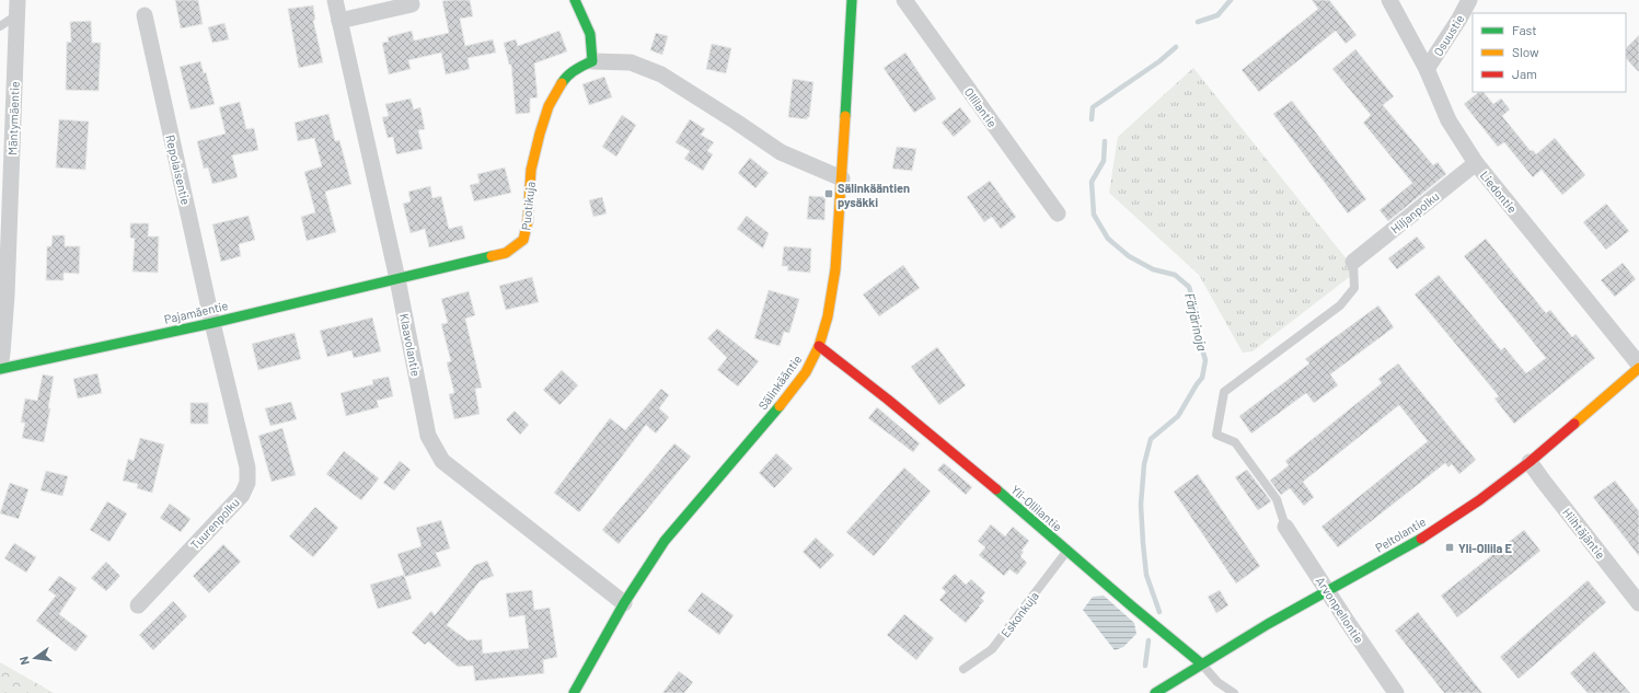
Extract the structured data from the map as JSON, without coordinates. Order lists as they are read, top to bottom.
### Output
{
  "streets": {
    "street": [
      "Osuustie",
      "Ollilantie",
      "Mäntymäentie",
      "Repolaisentie",
      "Liedontie",
      "Puotikuja",
      "Hiljanpolku",
      "Pajamäentie",
      "Klaavolantie",
      "Sälinkääntie",
      "Yli-Ollilantie",
      "Tuurenpolku",
      "Hiihtäjäntie",
      "Peltolantie",
      "Arvonpellontie"
    ],
    "lane": ["Eskonkuja"]
  },
  "crossings": [
    ["Osuustie", "Liedontie"],
    ["Mäntymäentie", "Pajamäentie"],
    ["Repolaisentie", "Pajamäentie"],
    ["Repolaisentie", "Tuurenpolku"],
    ["Liedontie", "Hiljanpolku"],
    ["Liedontie", "Peltolantie"],
    ["Puotikuja", "Pajamäentie"],
    ["Puotikuja", "Klaavolantie"],
    ["Puotikuja", "Sälinkääntie"],
    ["Pajamäentie", "Klaavolantie"],
    ["Pajamäentie", "Tuurenpolku"],
    ["Klaavolantie", "Sälinkääntie"],
    ["Sälinkääntie", "Yli-Ollilantie"],
    ["Yli-Ollilantie", "Peltolantie"],
    ["Yli-Ollilantie", "Eskonkuja"],
    ["Hiihtäjäntie", "Peltolantie"],
    ["Peltolantie", "Arvonpellontie"]
  ],
  "water": ["Färjärinoja"],
  "places": {
    "transit": ["Sälinkääntien pysäkki", "Yli-Ollila E"]
  },
  "legend": ["Fast", "Slow", "Jam"],
  "north": "left"
}
